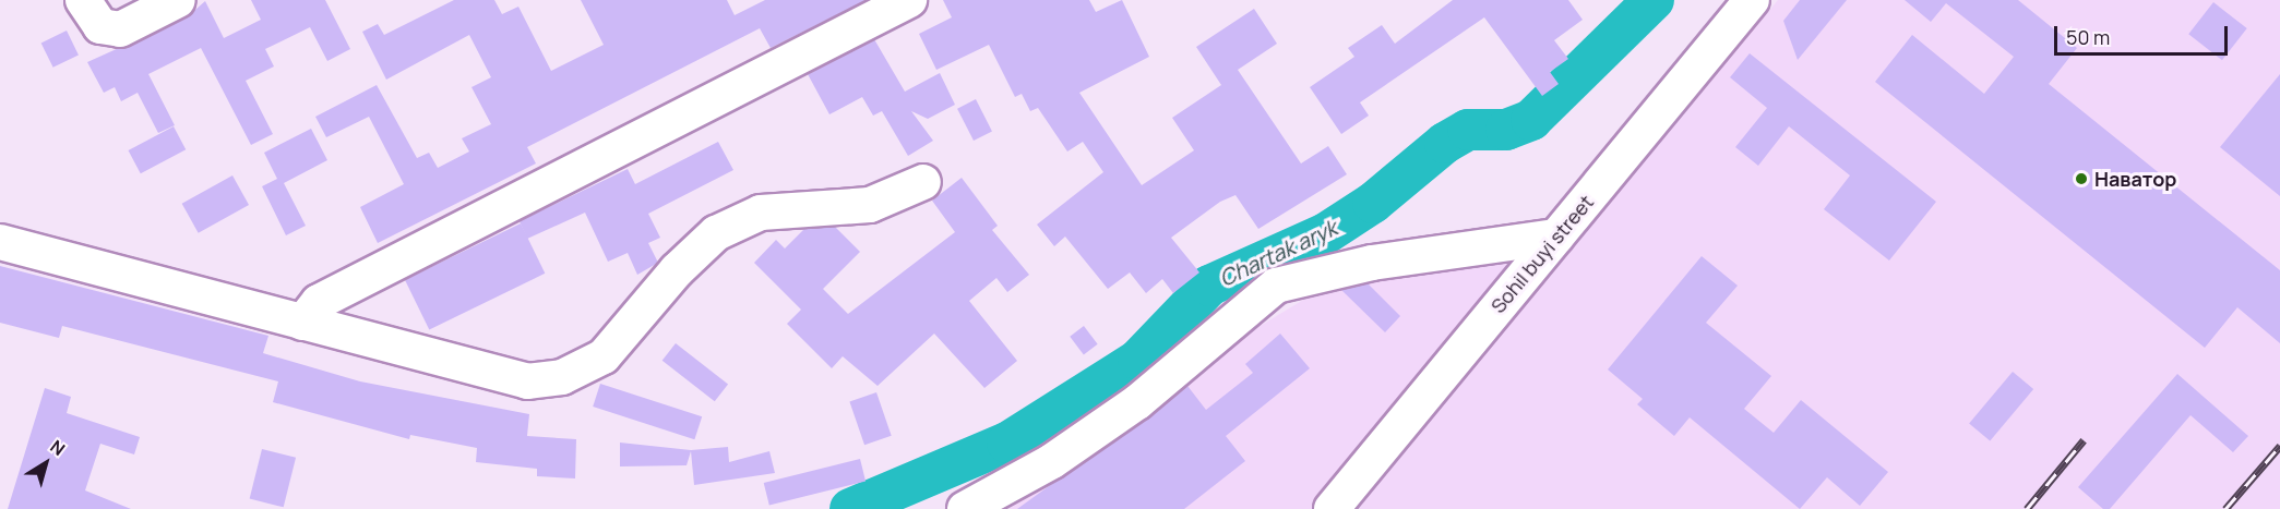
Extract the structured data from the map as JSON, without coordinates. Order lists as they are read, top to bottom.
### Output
{
  "streets": {
    "street": ["Sohil buyi street"]
  },
  "water": ["Chartak aryk"],
  "places": ["Наватор"],
  "scale_bar": "50 m",
  "north": "top right"
}
